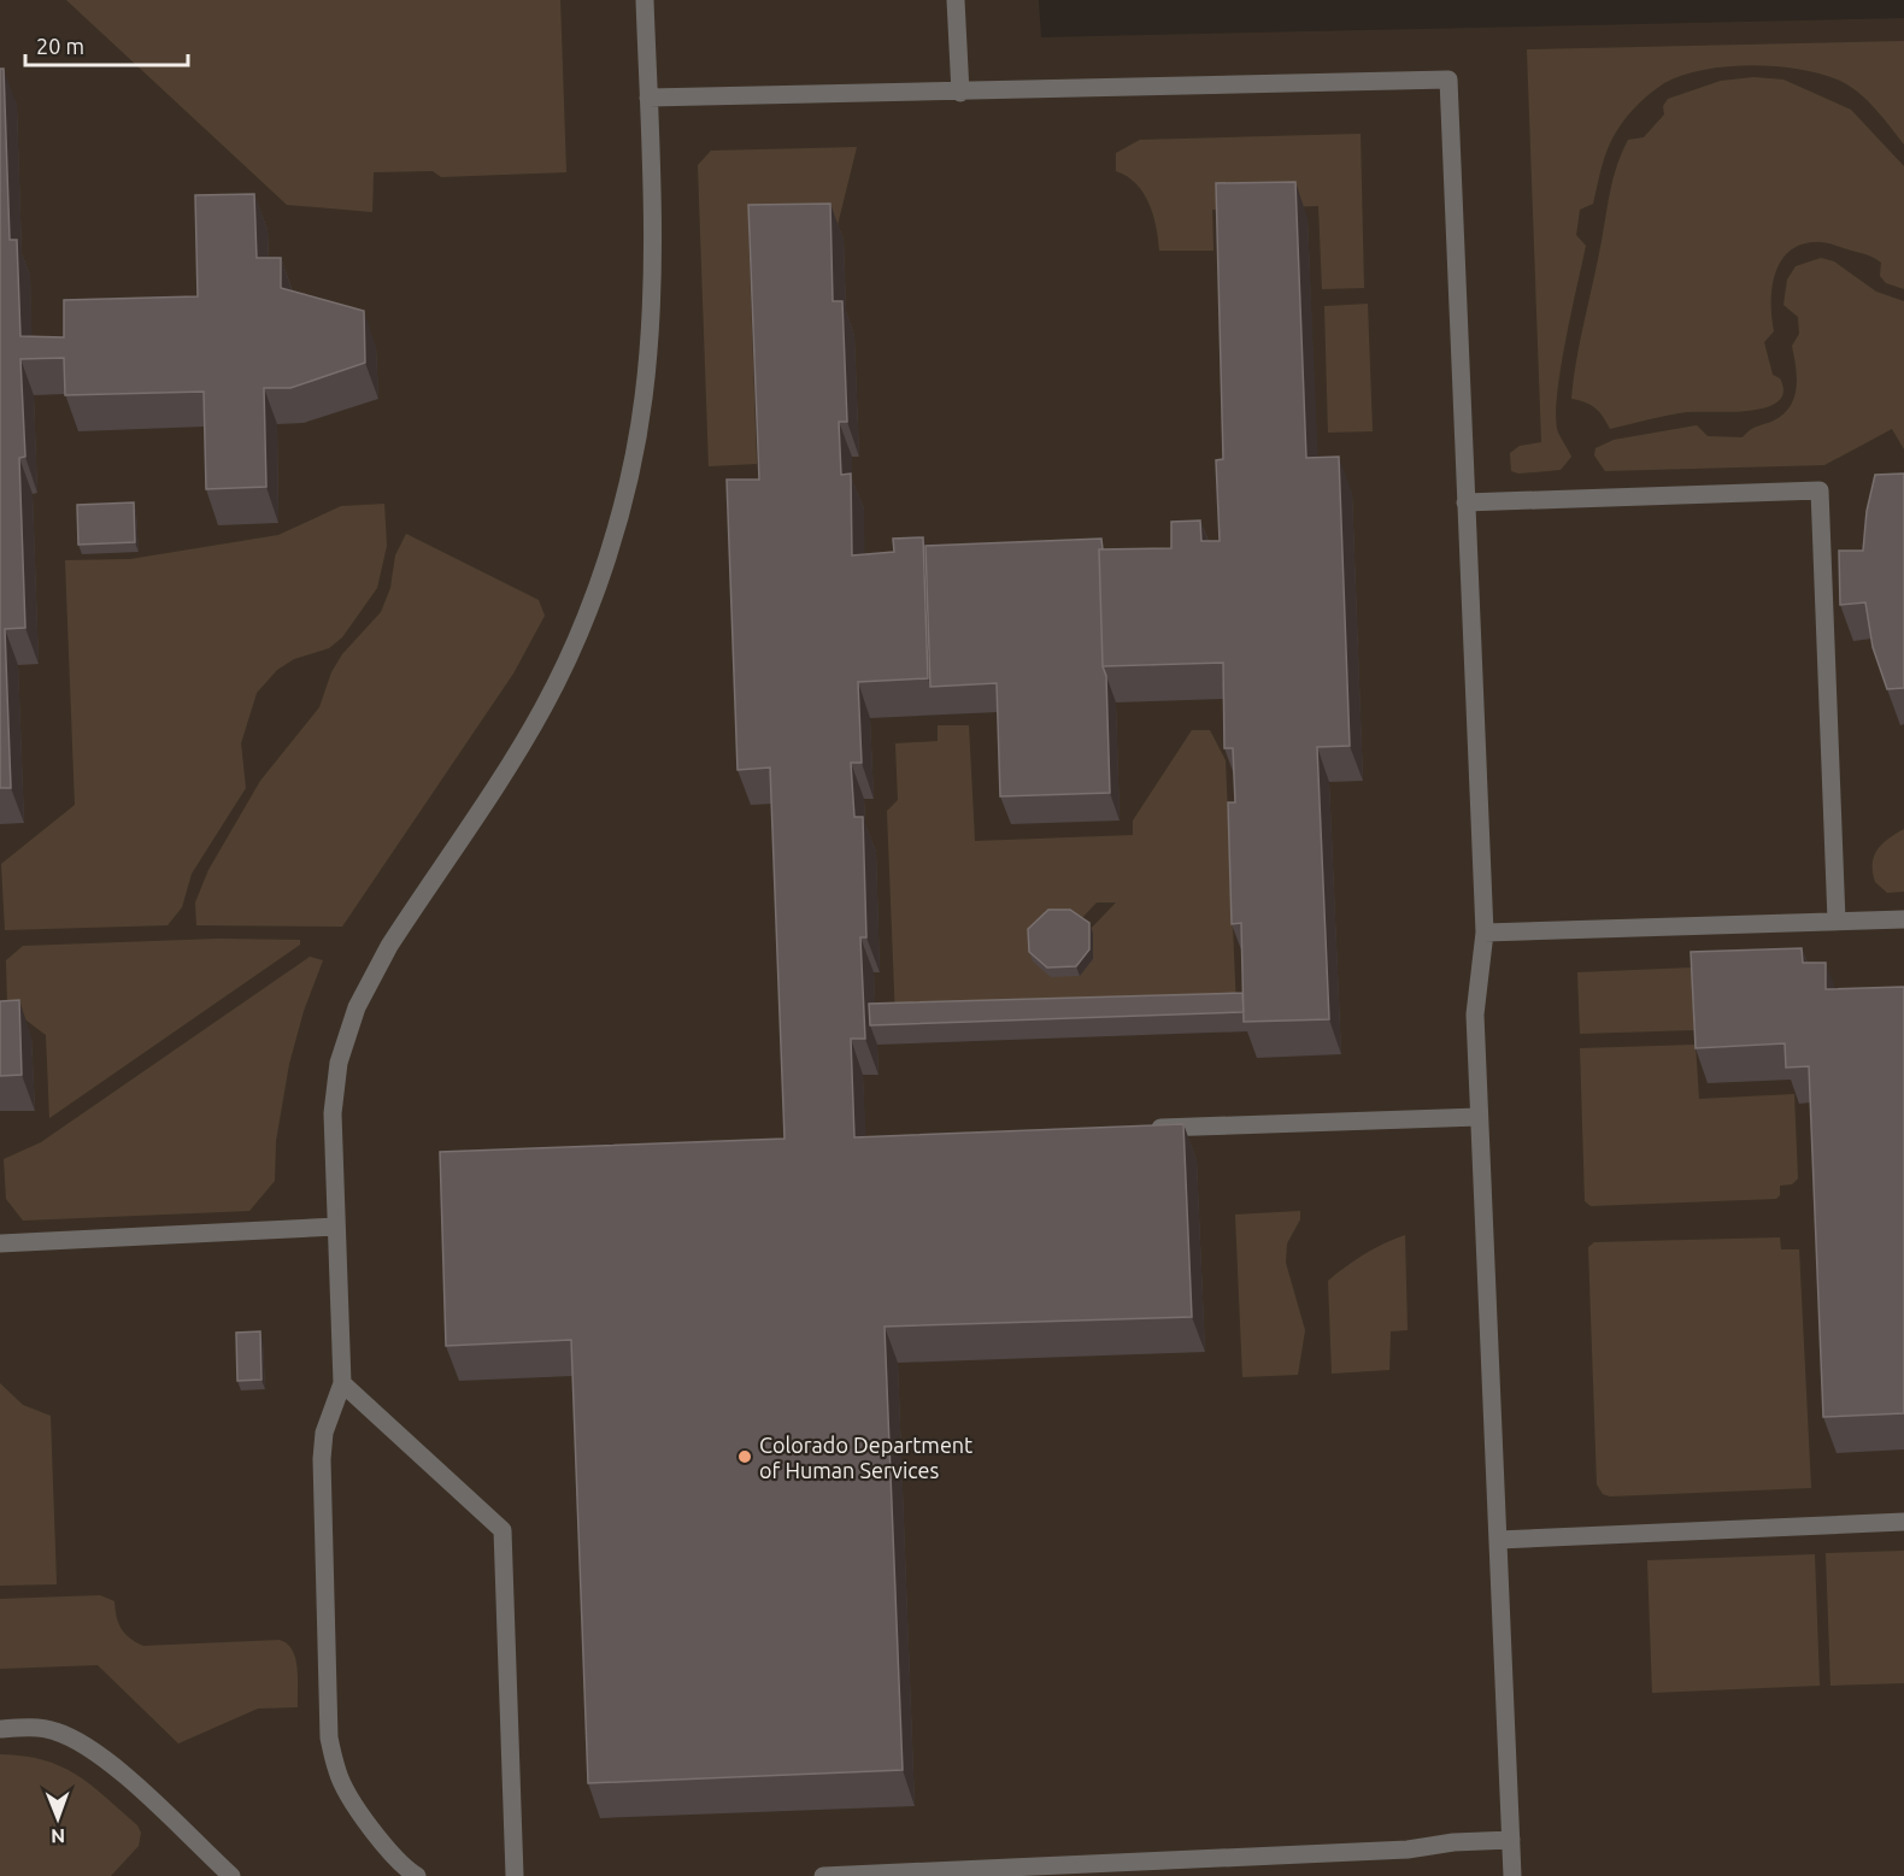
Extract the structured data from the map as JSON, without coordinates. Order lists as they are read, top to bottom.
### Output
{
  "places": ["Colorado Department of Human Services"],
  "scale_bar": "20 m",
  "north": "bottom"
}
